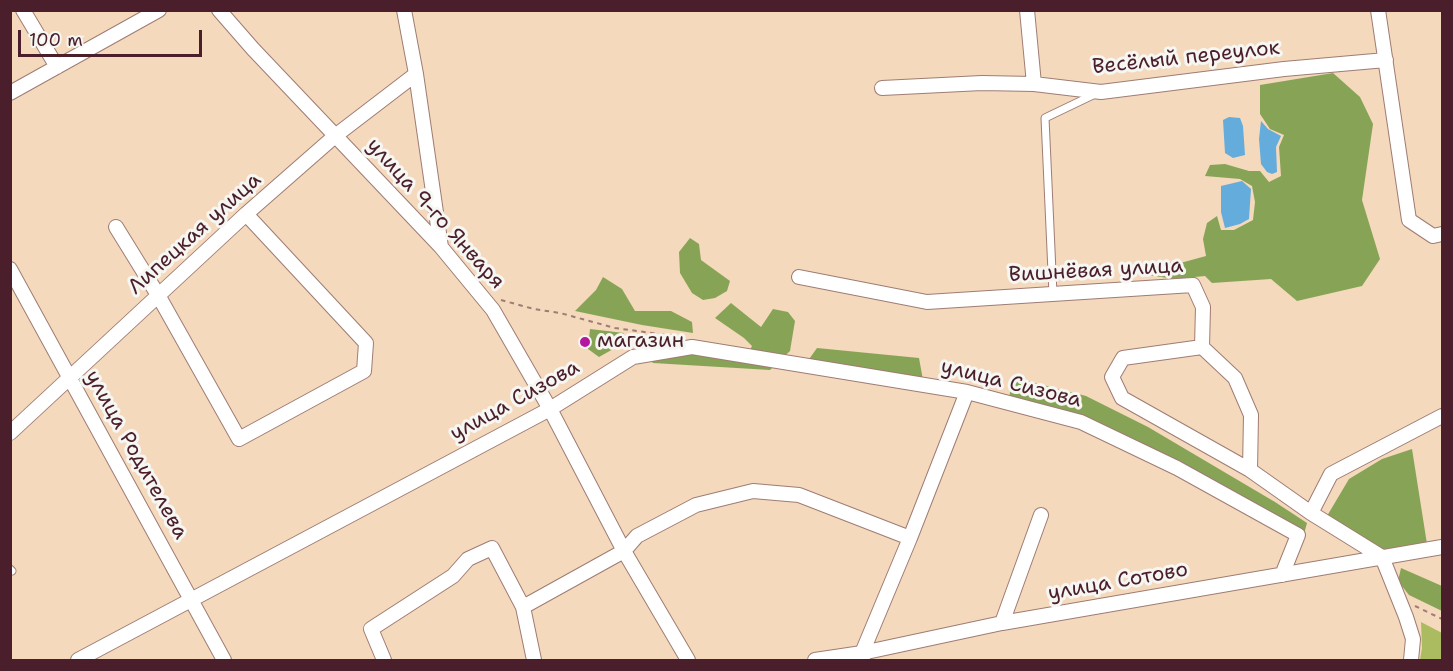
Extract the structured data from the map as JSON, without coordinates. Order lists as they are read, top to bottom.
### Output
{
  "streets": {
    "street": [
      "Весёлый переулок",
      "улица 9-го Января",
      "Липецкая улица",
      "Вишнёвая улица",
      "улица Сизова",
      "улица Родителева",
      "улица Сотово"
    ]
  },
  "crossings": [
    ["улица 9-го Января", "Липецкая улица"],
    ["улица 9-го Января", "улица Сизова"],
    ["Липецкая улица", "улица Родителева"],
    ["улица Сизова", "улица Родителева"],
    ["улица Сизова", "улица Сотово"]
  ],
  "places": ["магазин"],
  "scale_bar": "100 m"
}
